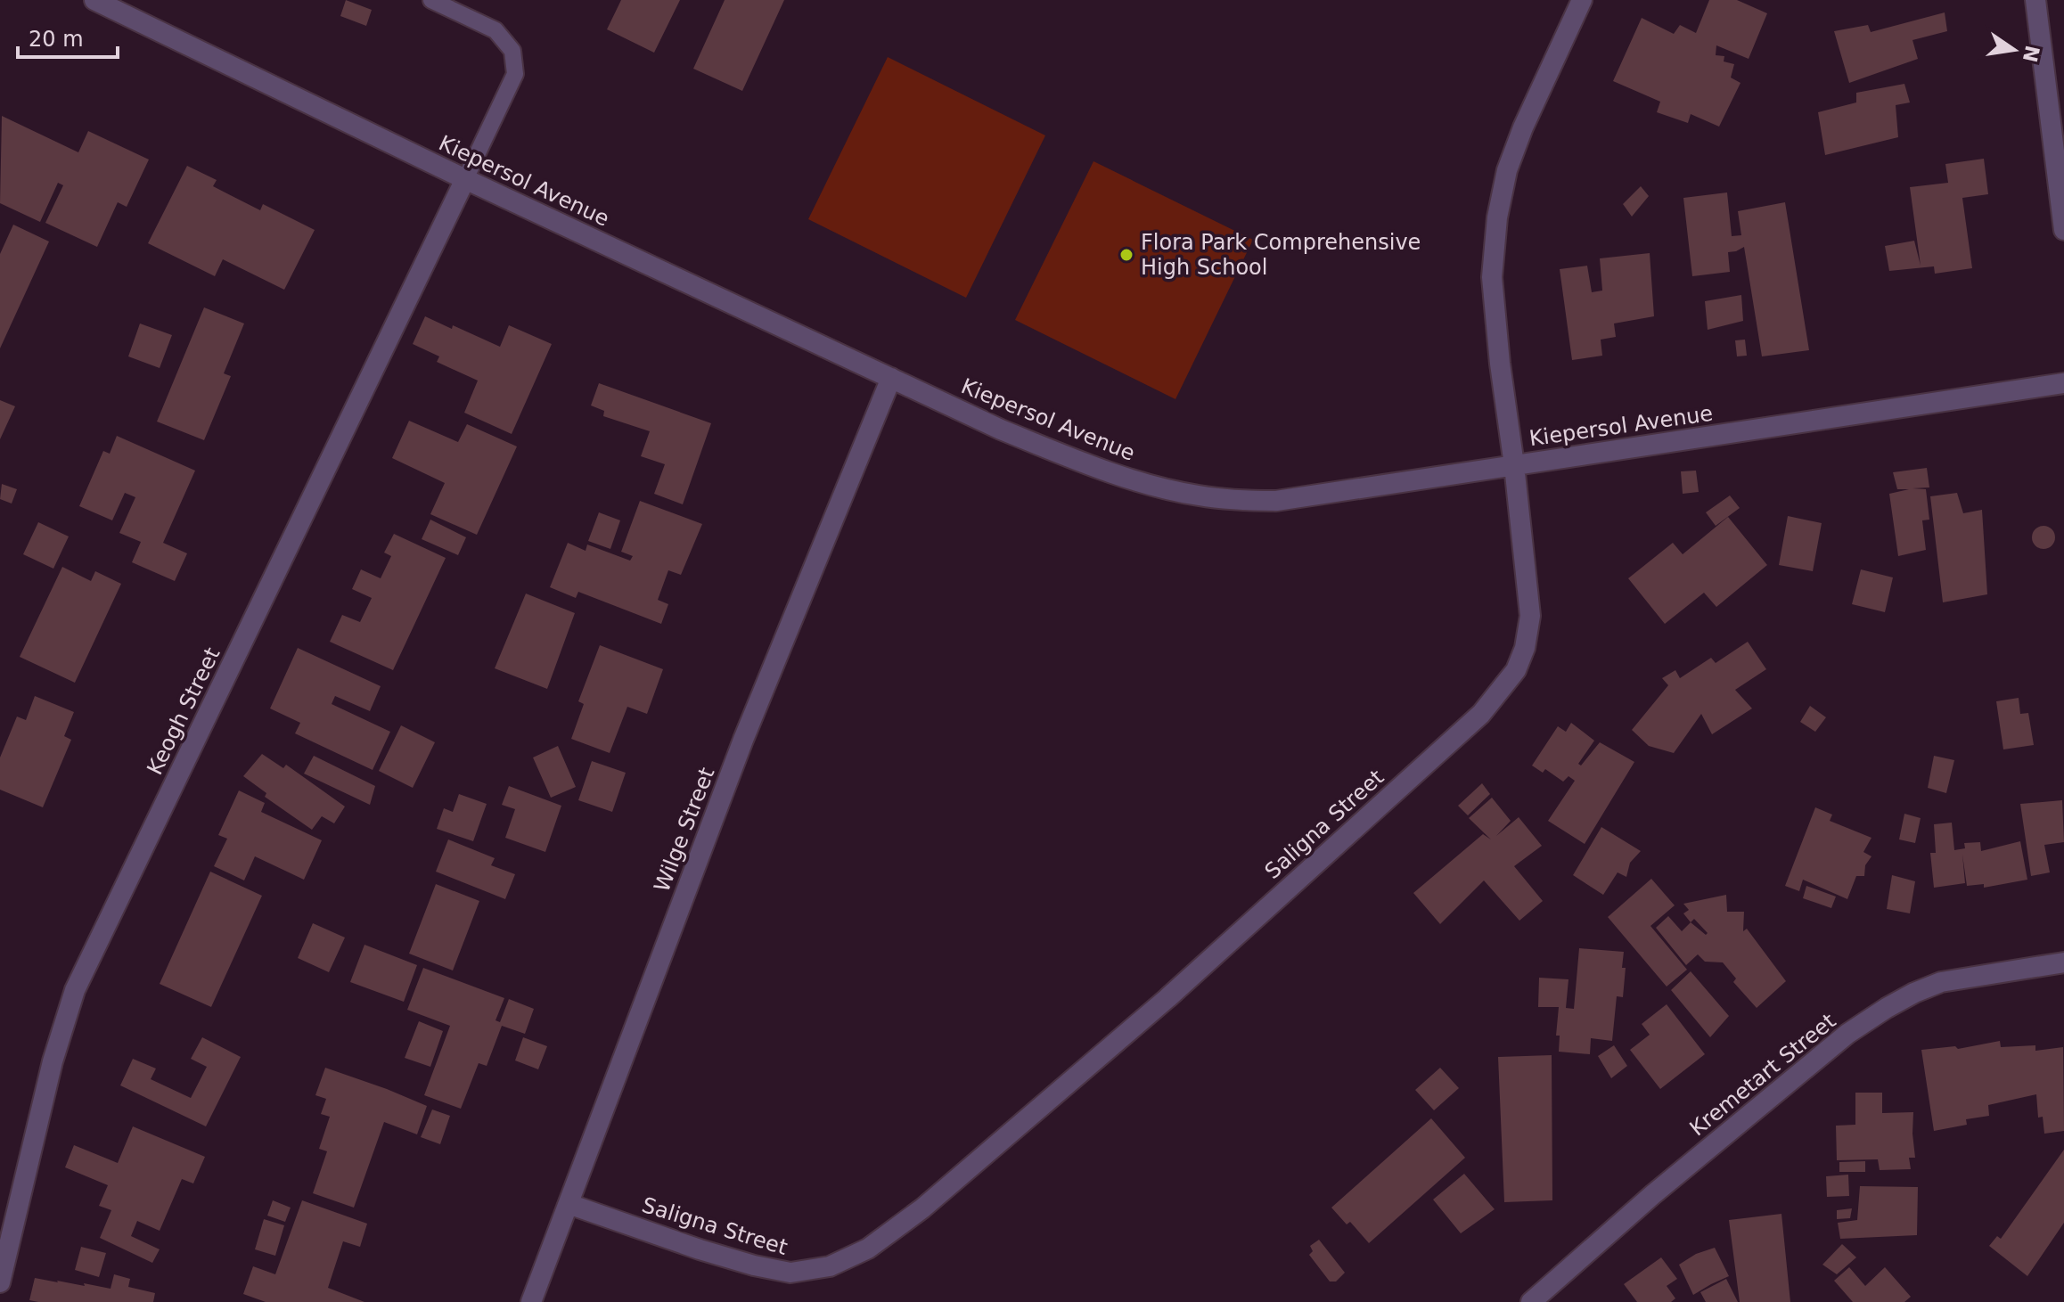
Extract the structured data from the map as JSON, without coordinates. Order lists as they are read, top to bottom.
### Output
{
  "streets": {
    "street": [
      "Kiepersol Avenue",
      "Keogh Street",
      "Saligna Street",
      "Wilge Street",
      "Kremetart Street"
    ]
  },
  "crossings": [
    ["Kiepersol Avenue", "Keogh Street"],
    ["Kiepersol Avenue", "Saligna Street"],
    ["Kiepersol Avenue", "Wilge Street"],
    ["Saligna Street", "Wilge Street"]
  ],
  "places": ["Flora Park Comprehensive High School"],
  "scale_bar": "20 m",
  "north": "right"
}
